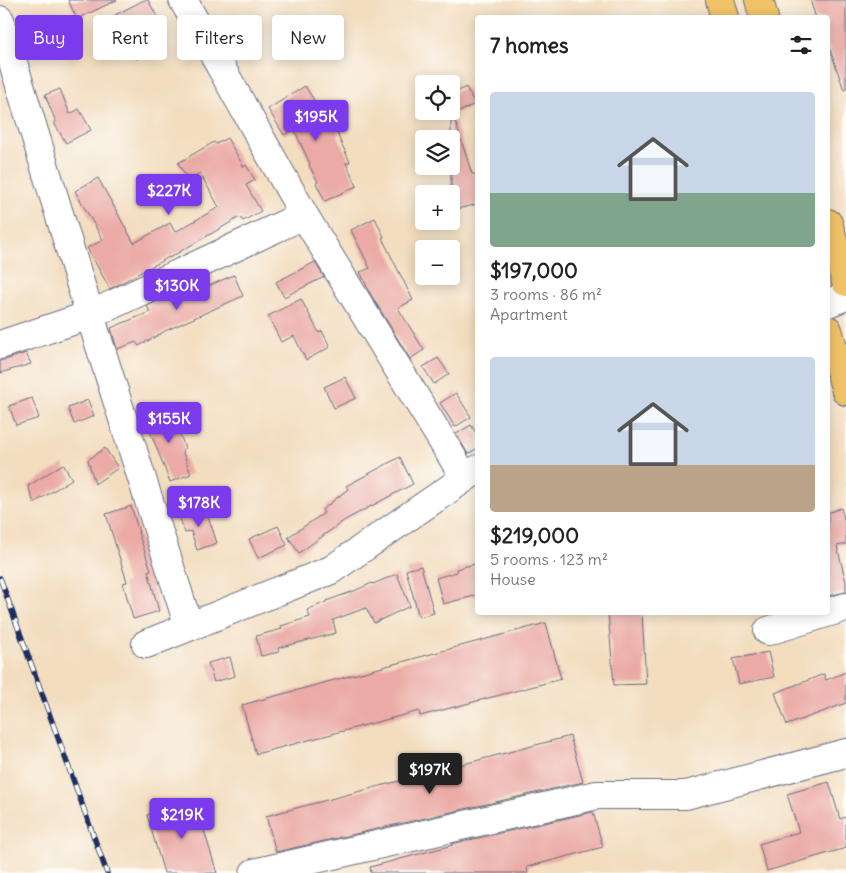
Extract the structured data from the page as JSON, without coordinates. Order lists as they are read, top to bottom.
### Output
{
  "page": {
    "chip": [
      "Buy",
      "Rent",
      "Filters",
      "New"
    ],
    "heading": "7 homes",
    "map_buttons": ["+", "−"],
    "list": [
      {
        "name": "$197,000",
        "note": "3 rooms · 86 m² · Apartment"
      },
      {
        "name": "$219,000",
        "note": "5 rooms · 123 m² · House"
      }
    ],
    "price": [
      "$195K",
      "$227K",
      "$130K",
      "$155K",
      "$178K",
      "$197K",
      "$219K"
    ]
  }
}
